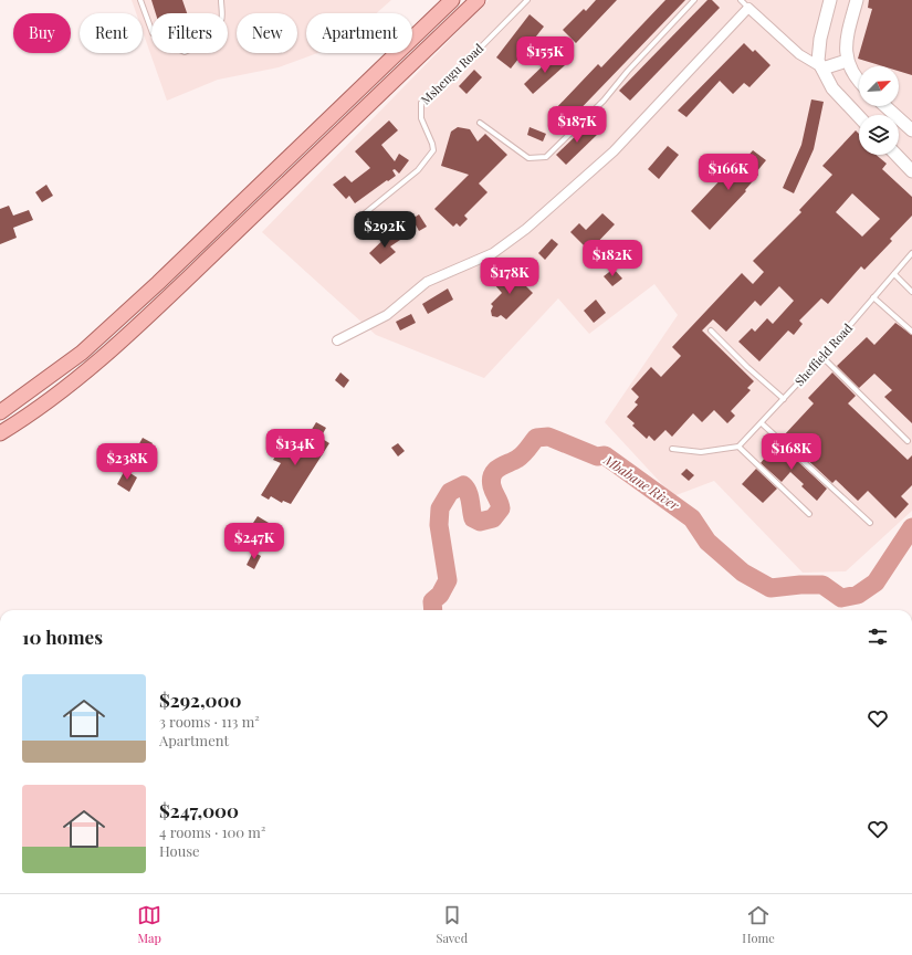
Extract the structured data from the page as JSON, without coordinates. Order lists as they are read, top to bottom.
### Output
{
  "streets": {
    "lane": ["Mshengu Road", "Sheffield Road"]
  },
  "water": ["Mbabane River"],
  "north": "top right",
  "page": {
    "chip": [
      "Buy",
      "Rent",
      "Filters",
      "New",
      "Apartment"
    ],
    "price": [
      "$155K",
      "$187K",
      "$166K",
      "$292K",
      "$182K",
      "$178K",
      "$134K",
      "$168K",
      "$238K",
      "$247K"
    ],
    "heading": "10 homes",
    "list": [
      {
        "name": "$292,000",
        "note": "3 rooms · 113 m² · Apartment"
      },
      {
        "name": "$247,000",
        "note": "4 rooms · 100 m² · House"
      }
    ],
    "tabs": ["Map", "Saved", "Home"]
  }
}
